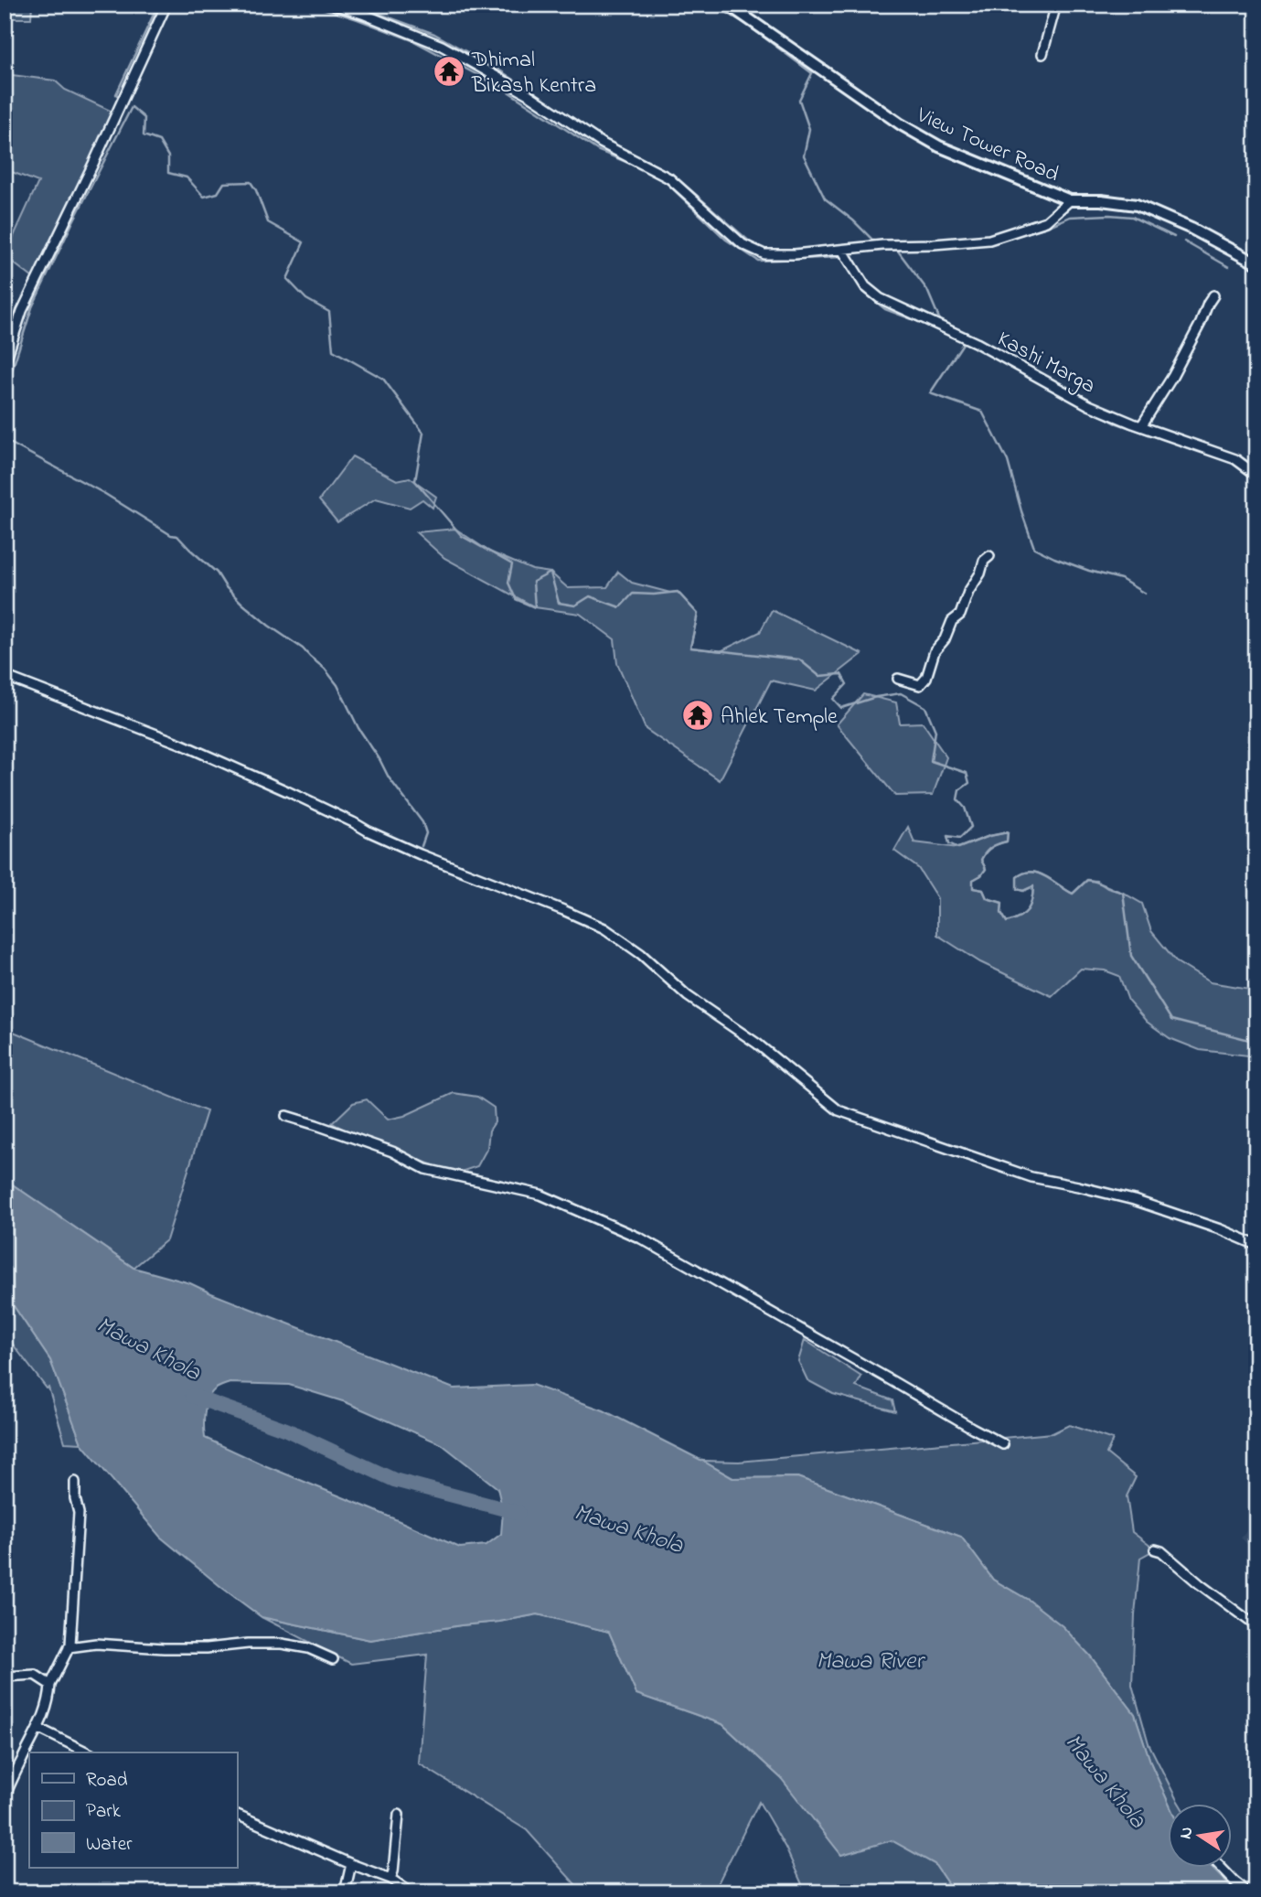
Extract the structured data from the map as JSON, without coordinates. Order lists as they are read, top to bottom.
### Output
{
  "streets": {
    "street": ["View Tower Road", "Kashi Marga"]
  },
  "water": ["Mawa Khola", "Mawa River"],
  "places": {
    "temple": ["Dhimal Bikash Kentra", "Ahlek Temple"]
  },
  "legend": ["Road", "Park", "Water"],
  "north": "left"
}
